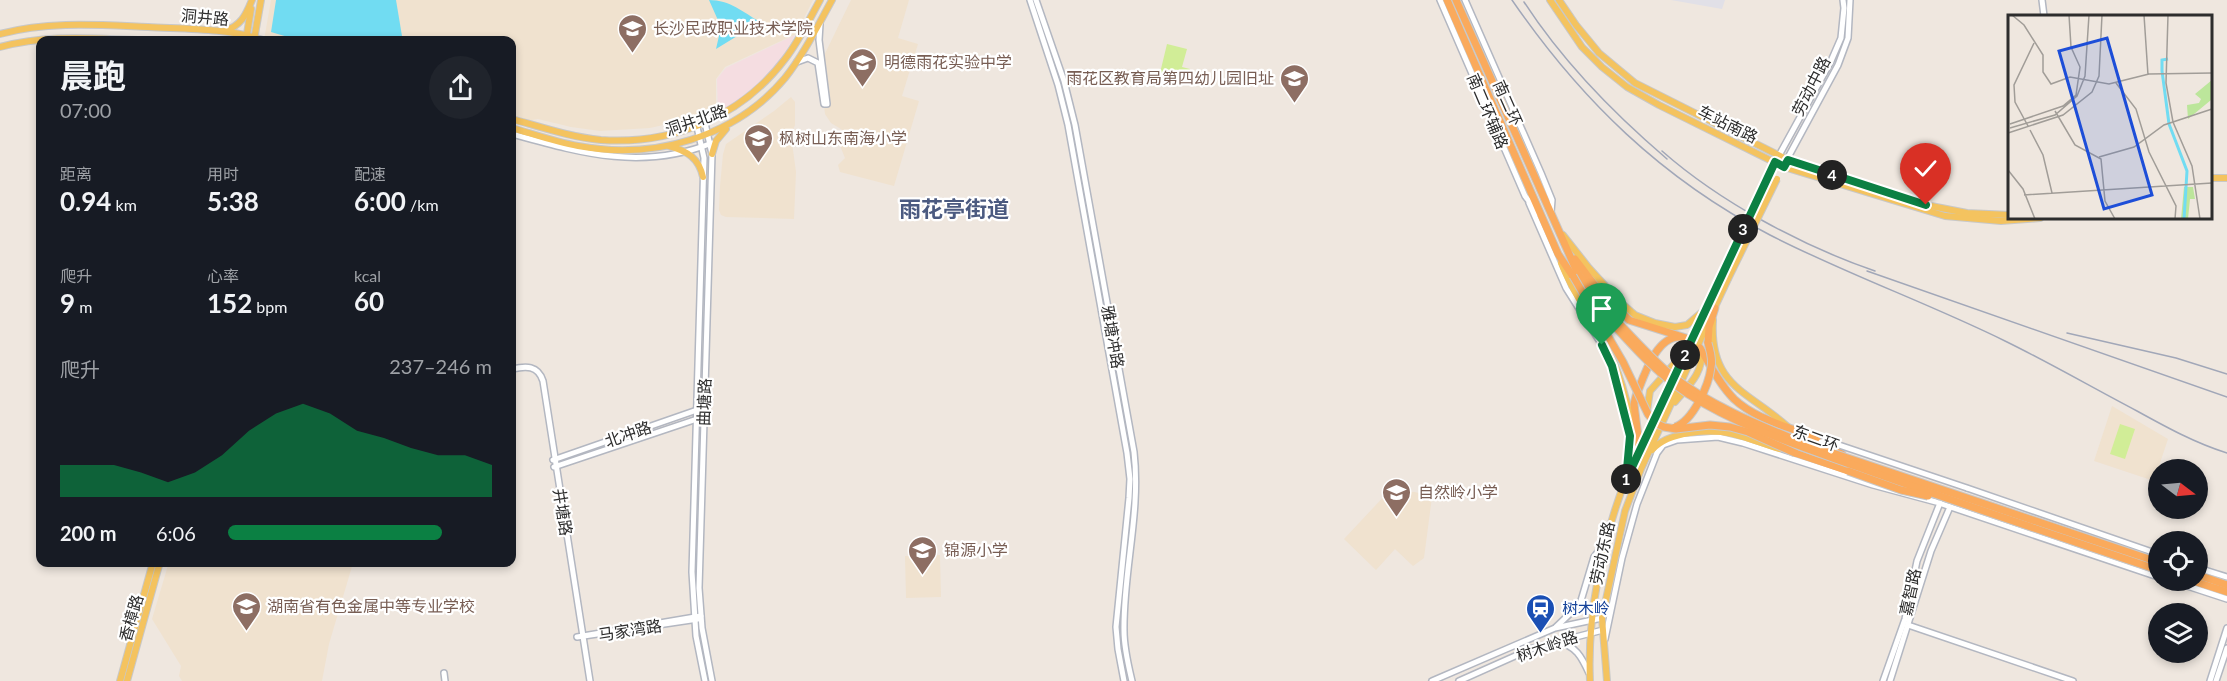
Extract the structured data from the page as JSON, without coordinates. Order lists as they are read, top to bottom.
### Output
{
  "streets": {
    "highway": ["南二环", "东二环"],
    "main road": [
      "洞井路",
      "劳动中路",
      "洞井北路",
      "车站南路",
      "劳动东路",
      "香樟路"
    ],
    "street": [
      "南二环辅路",
      "雅塘冲路",
      "曲塘路",
      "北冲路",
      "井塘路",
      "嘉智路",
      "马家湾路",
      "树木岭路"
    ]
  },
  "crossings": [
    ["劳动中路", "车站南路"],
    ["劳动中路", "劳动东路"],
    ["南二环", "南二环辅路"],
    ["南二环", "东二环"],
    ["南二环辅路", "东二环"],
    ["洞井北路", "曲塘路"],
    ["曲塘路", "北冲路"],
    ["曲塘路", "马家湾路"],
    ["北冲路", "井塘路"],
    ["井塘路", "马家湾路"],
    ["劳动东路", "树木岭路"]
  ],
  "districts": ["雨花亭街道"],
  "places": {
    "school or university": [
      "长沙民政职业技术学院",
      "明德雨花实验中学",
      "雨花区教育局第四幼儿园旧址",
      "枫树山东南海小学",
      "自然岭小学",
      "锦源小学",
      "湖南省有色金属中等专业学校"
    ],
    "station": ["树木岭"]
  },
  "north": "right",
  "page": {
    "heading": ["晨跑", "07:00"],
    "stats": [
      ["距离", "0.94 km"],
      ["用时", "5:38"],
      ["配速", "6:00 /km"],
      ["爬升", "9 m"],
      ["心率", "152 bpm"],
      ["kcal", "60"]
    ],
    "pins": [
      "4",
      "3",
      "2",
      "1"
    ],
    "chart": ["爬升", "237–246 m"],
    "list": [
      {
        "name": "200 m",
        "note": "6:06"
      }
    ]
  }
}
